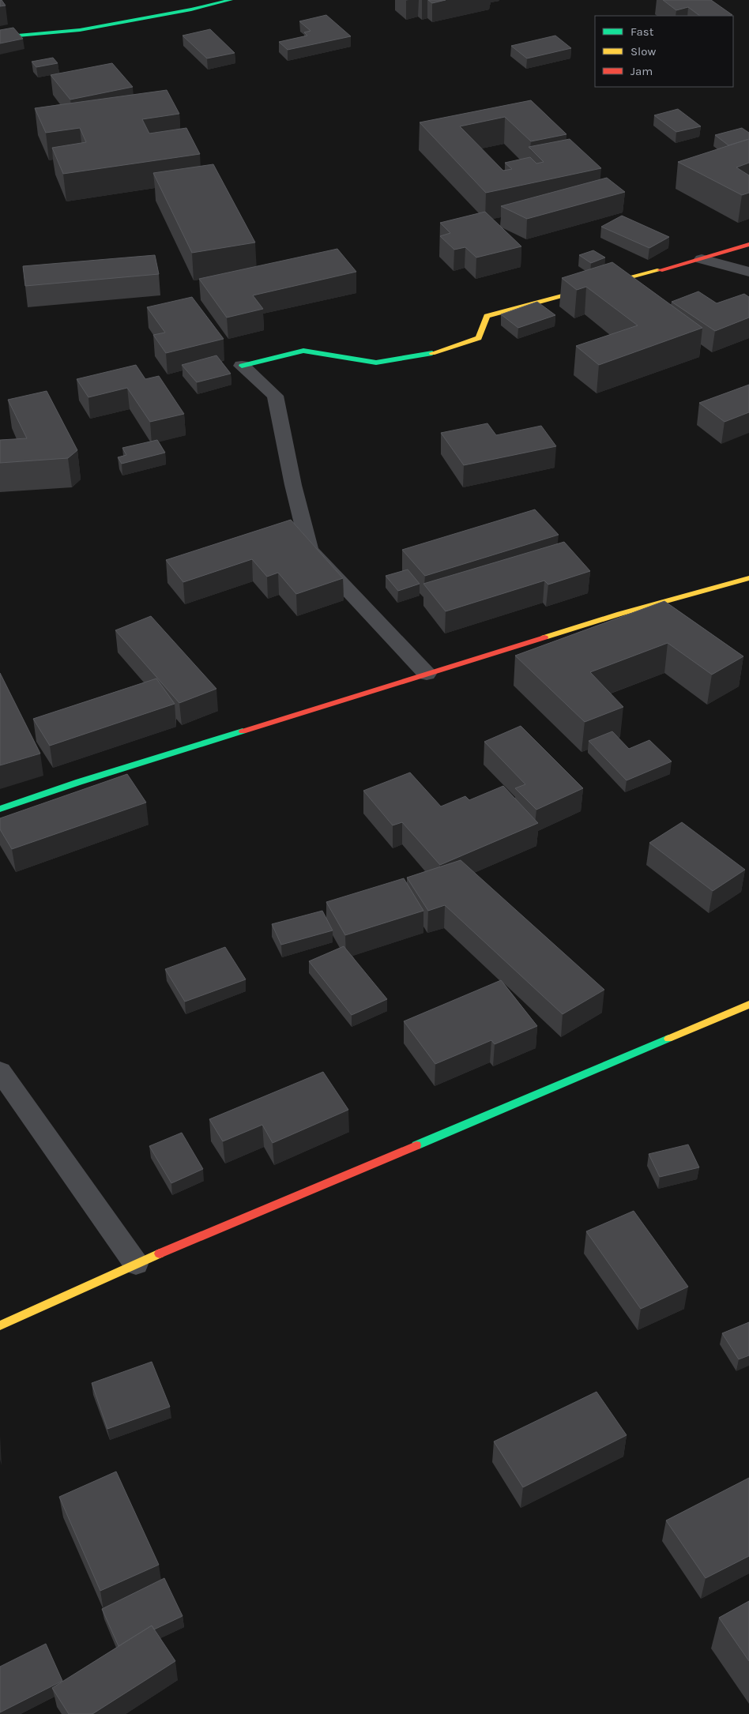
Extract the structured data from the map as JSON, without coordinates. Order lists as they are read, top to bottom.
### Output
{
  "legend": ["Fast", "Slow", "Jam"]
}
